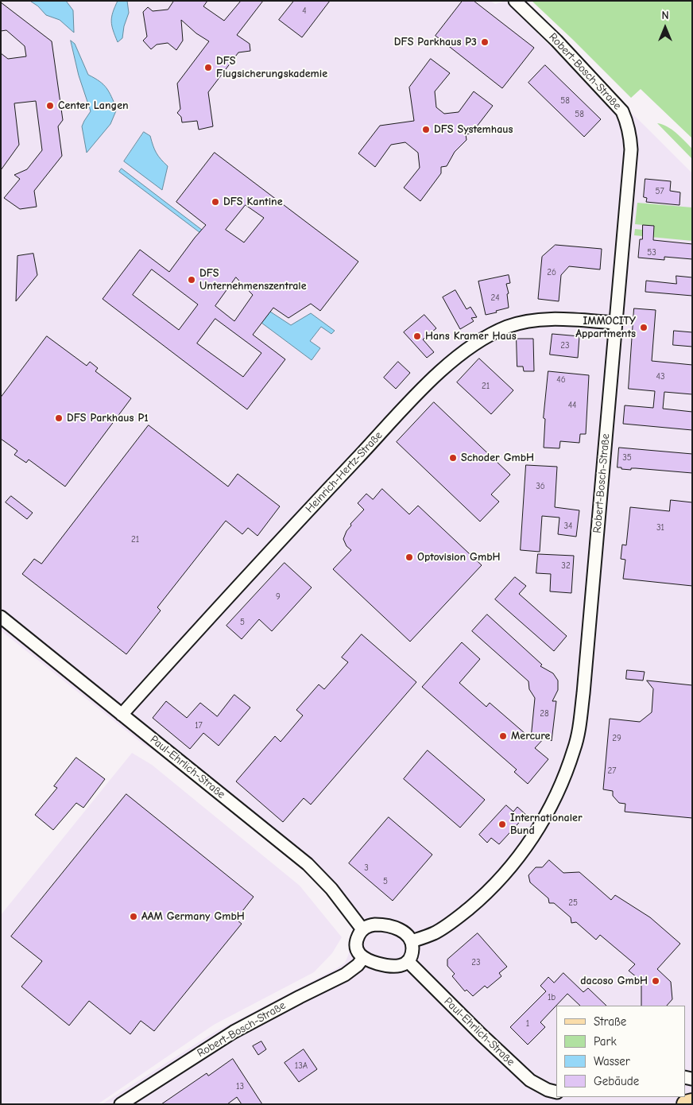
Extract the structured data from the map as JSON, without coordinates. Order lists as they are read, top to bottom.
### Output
{
  "streets": {
    "street": ["Robert-Bosch-Straße", "Heinrich-Hertz-Straße", "Paul-Ehrlich-Straße"]
  },
  "crossings": [
    ["Robert-Bosch-Straße", "Heinrich-Hertz-Straße"],
    ["Robert-Bosch-Straße", "Paul-Ehrlich-Straße"],
    ["Heinrich-Hertz-Straße", "Paul-Ehrlich-Straße"]
  ],
  "places": [
    "DFS Parkhaus P3",
    "DFS Flugsicherungskademie",
    "Center Langen",
    "DFS Systemhaus",
    "DFS Kantine",
    "DFS Unternehmenszentrale",
    "IMMOCITY Appartments",
    "Hans Kramer Haus",
    "DFS Parkhaus P1",
    "Schoder GmbH",
    "Optovision GmbH",
    "Mercure",
    "Internationaler Bund",
    "AAM Germany GmbH",
    "dacoso GmbH"
  ],
  "house_numbers": [
    "4",
    "58",
    "58",
    "57",
    "53",
    "26",
    "24",
    "23",
    "43",
    "46",
    "21",
    "44",
    "35",
    "36",
    "34",
    "31",
    "21",
    "32",
    "9",
    "5",
    "28",
    "17",
    "29",
    "27",
    "3",
    "5",
    "25",
    "23",
    "1b",
    "1",
    "13A",
    "13"
  ],
  "legend": [
    "Straße",
    "Park",
    "Wasser",
    "Gebäude"
  ],
  "north": "top"
}
